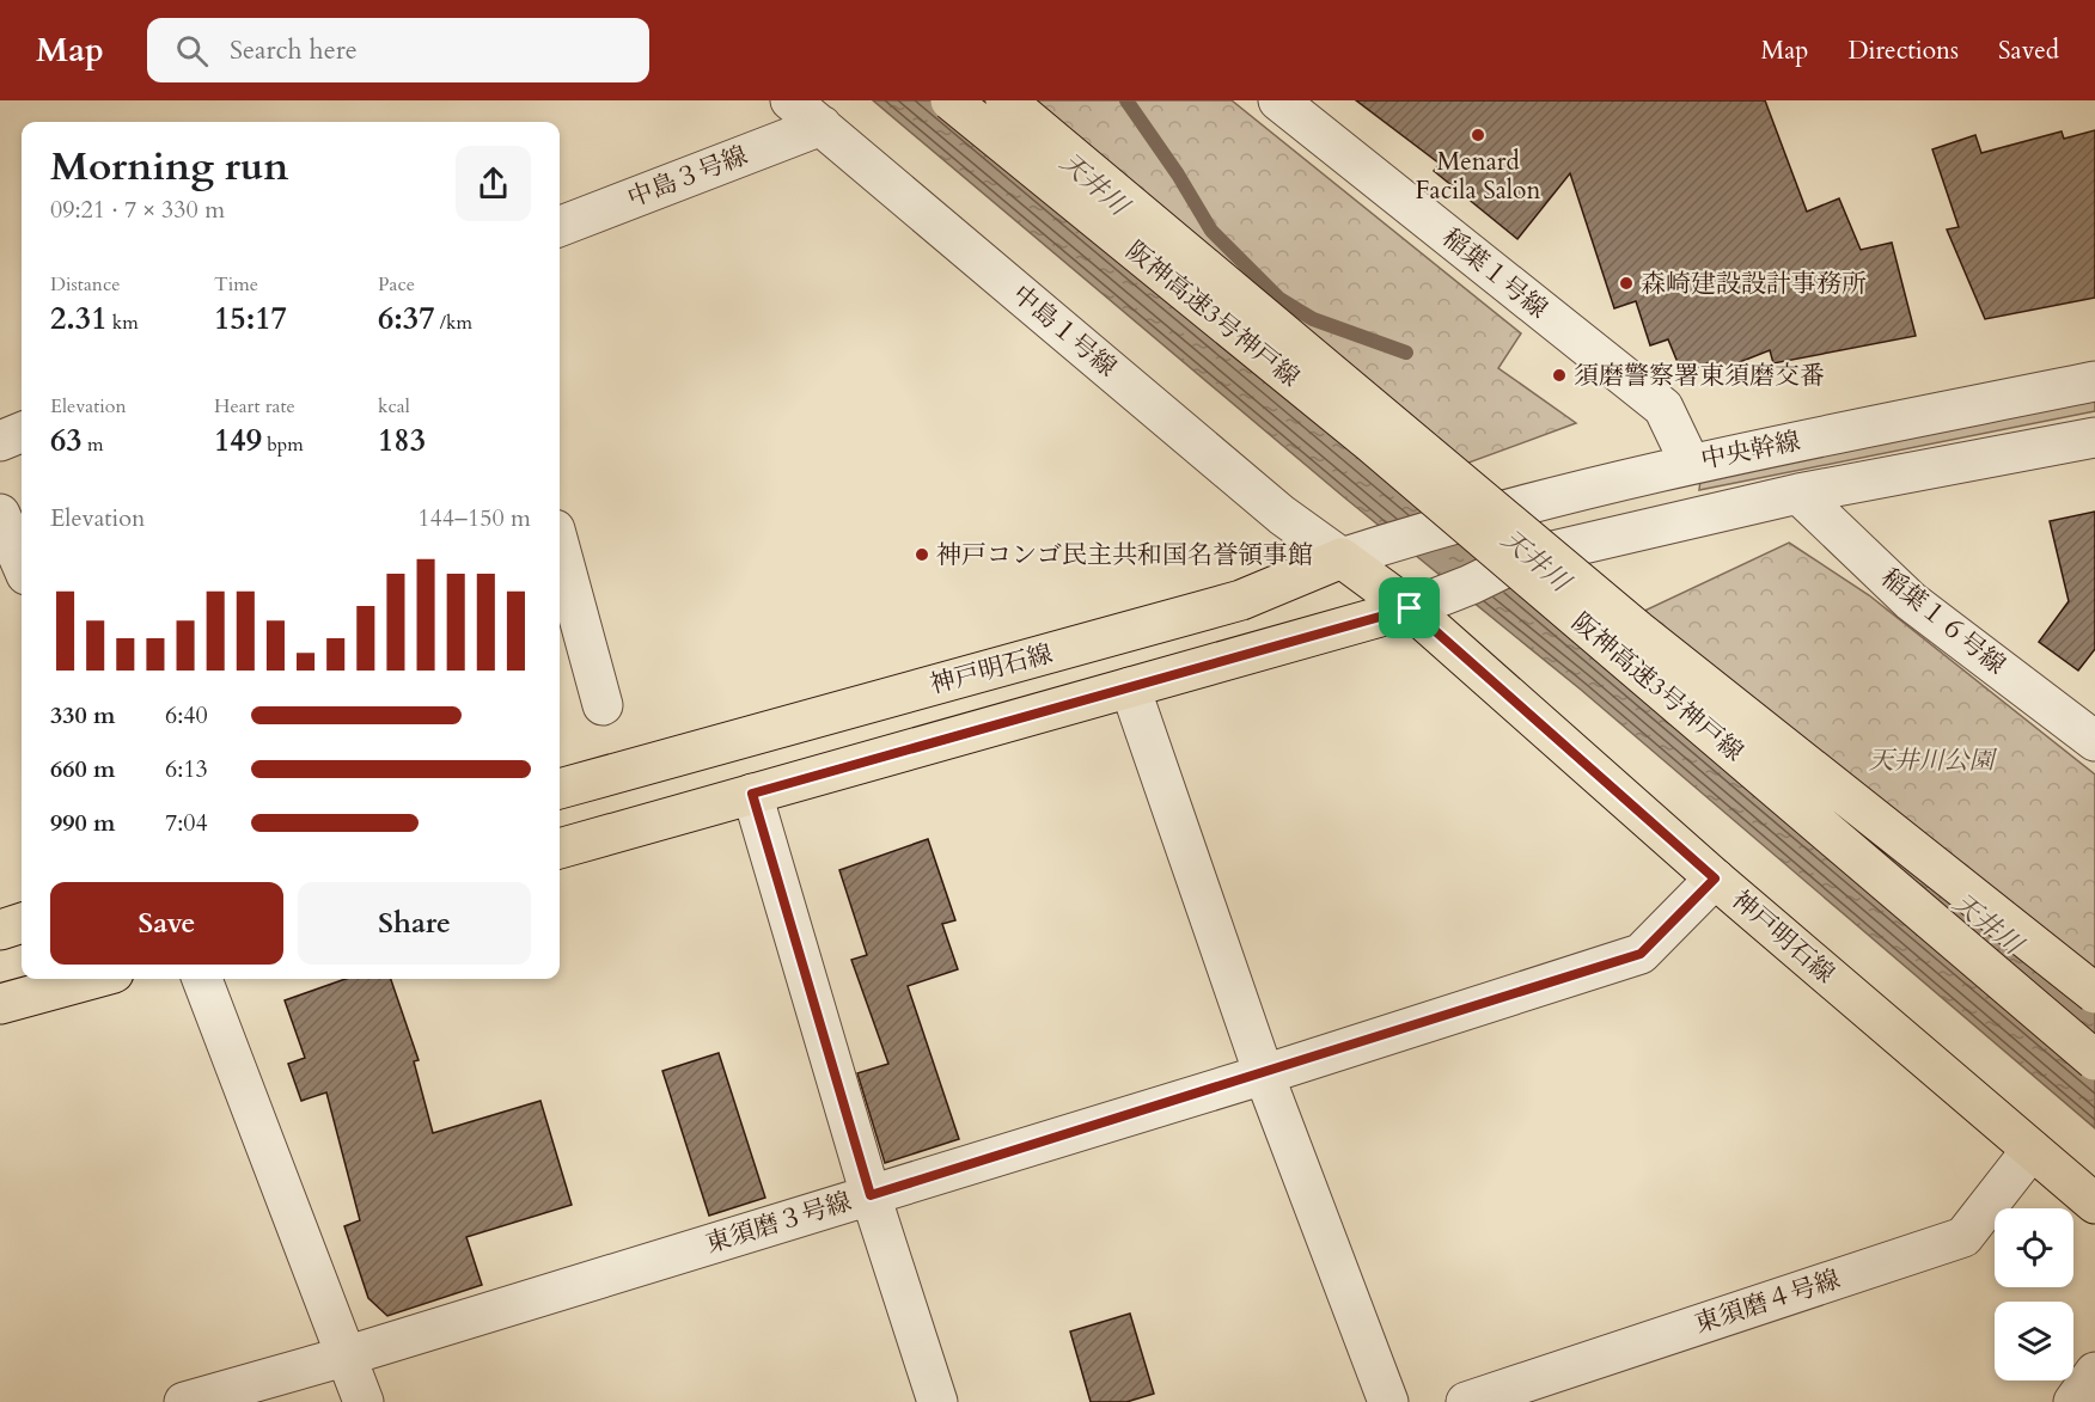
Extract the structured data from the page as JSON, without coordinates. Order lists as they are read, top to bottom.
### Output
{
  "streets": {
    "main road": ["阪神高速3号神戸線", "神戸明石線"],
    "street": [
      "中島３号線",
      "稲葉１号線",
      "中島１号線",
      "中央幹線",
      "稲葉１６号線",
      "東須磨３号線",
      "東須磨４号線"
    ]
  },
  "crossings": [
    ["中島３号線", "中島１号線"],
    ["稲葉１号線", "中央幹線"],
    ["中島１号線", "中央幹線"],
    ["中島１号線", "神戸明石線"],
    ["中央幹線", "稲葉１６号線"],
    ["中央幹線", "神戸明石線"],
    ["神戸明石線", "東須磨３号線"],
    ["神戸明石線", "東須磨４号線"]
  ],
  "water": ["天井川"],
  "parks": ["天井川公園"],
  "places": [
    "Menard Facila Salon",
    "森崎建設設計事務所",
    "須磨警察署東須磨交番",
    "神戸コンゴ民主共和国名誉領事館"
  ],
  "page": {
    "header": "Map",
    "search": "Search here",
    "nav": ["Map", "Directions", "Saved"],
    "heading": ["Morning run", "09:21 · 7 × 330 m"],
    "stats": [
      ["Distance", "2.31 km"],
      ["Time", "15:17"],
      ["Pace", "6:37 /km"],
      ["Elevation", "63 m"],
      ["Heart rate", "149 bpm"],
      ["kcal", "183"]
    ],
    "chart": ["Elevation", "144–150 m"],
    "list": [
      {
        "name": "330 m",
        "note": "6:40"
      },
      {
        "name": "660 m",
        "note": "6:13"
      },
      {
        "name": "990 m",
        "note": "7:04"
      }
    ],
    "buttons": ["Save", "Share"]
  }
}
